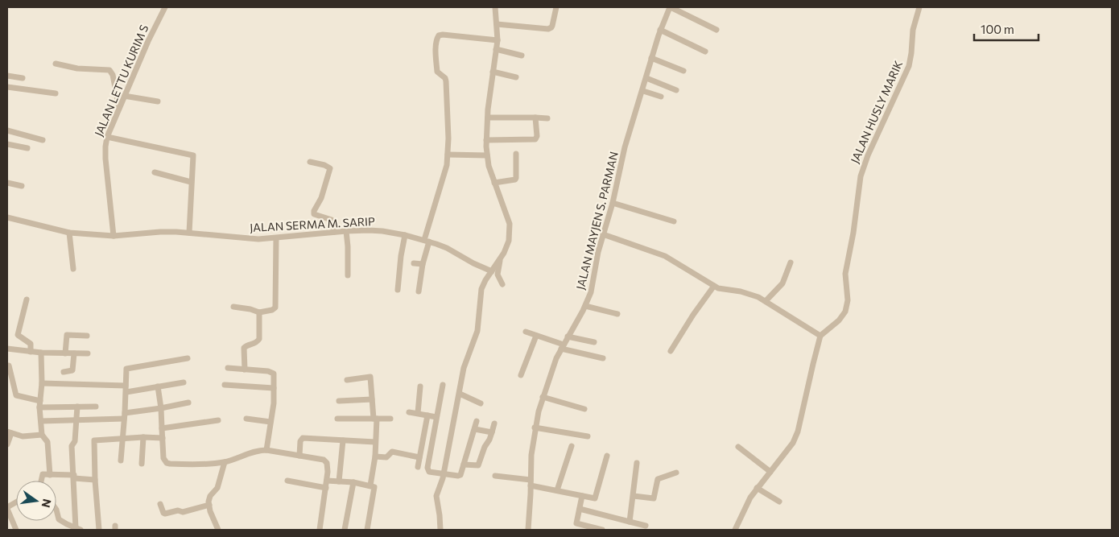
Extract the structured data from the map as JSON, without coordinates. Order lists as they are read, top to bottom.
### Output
{
  "streets": {
    "street": [
      "JALAN LETTU KURIM S",
      "JALAN HUSLY MARIK",
      "JALAN MAYJEN S. PARMAN",
      "JALAN SERMA M. SARIP"
    ]
  },
  "crossings": [
    ["JALAN LETTU KURIM S", "JALAN SERMA M. SARIP"]
  ],
  "scale_bar": "100 m",
  "north": "right"
}
